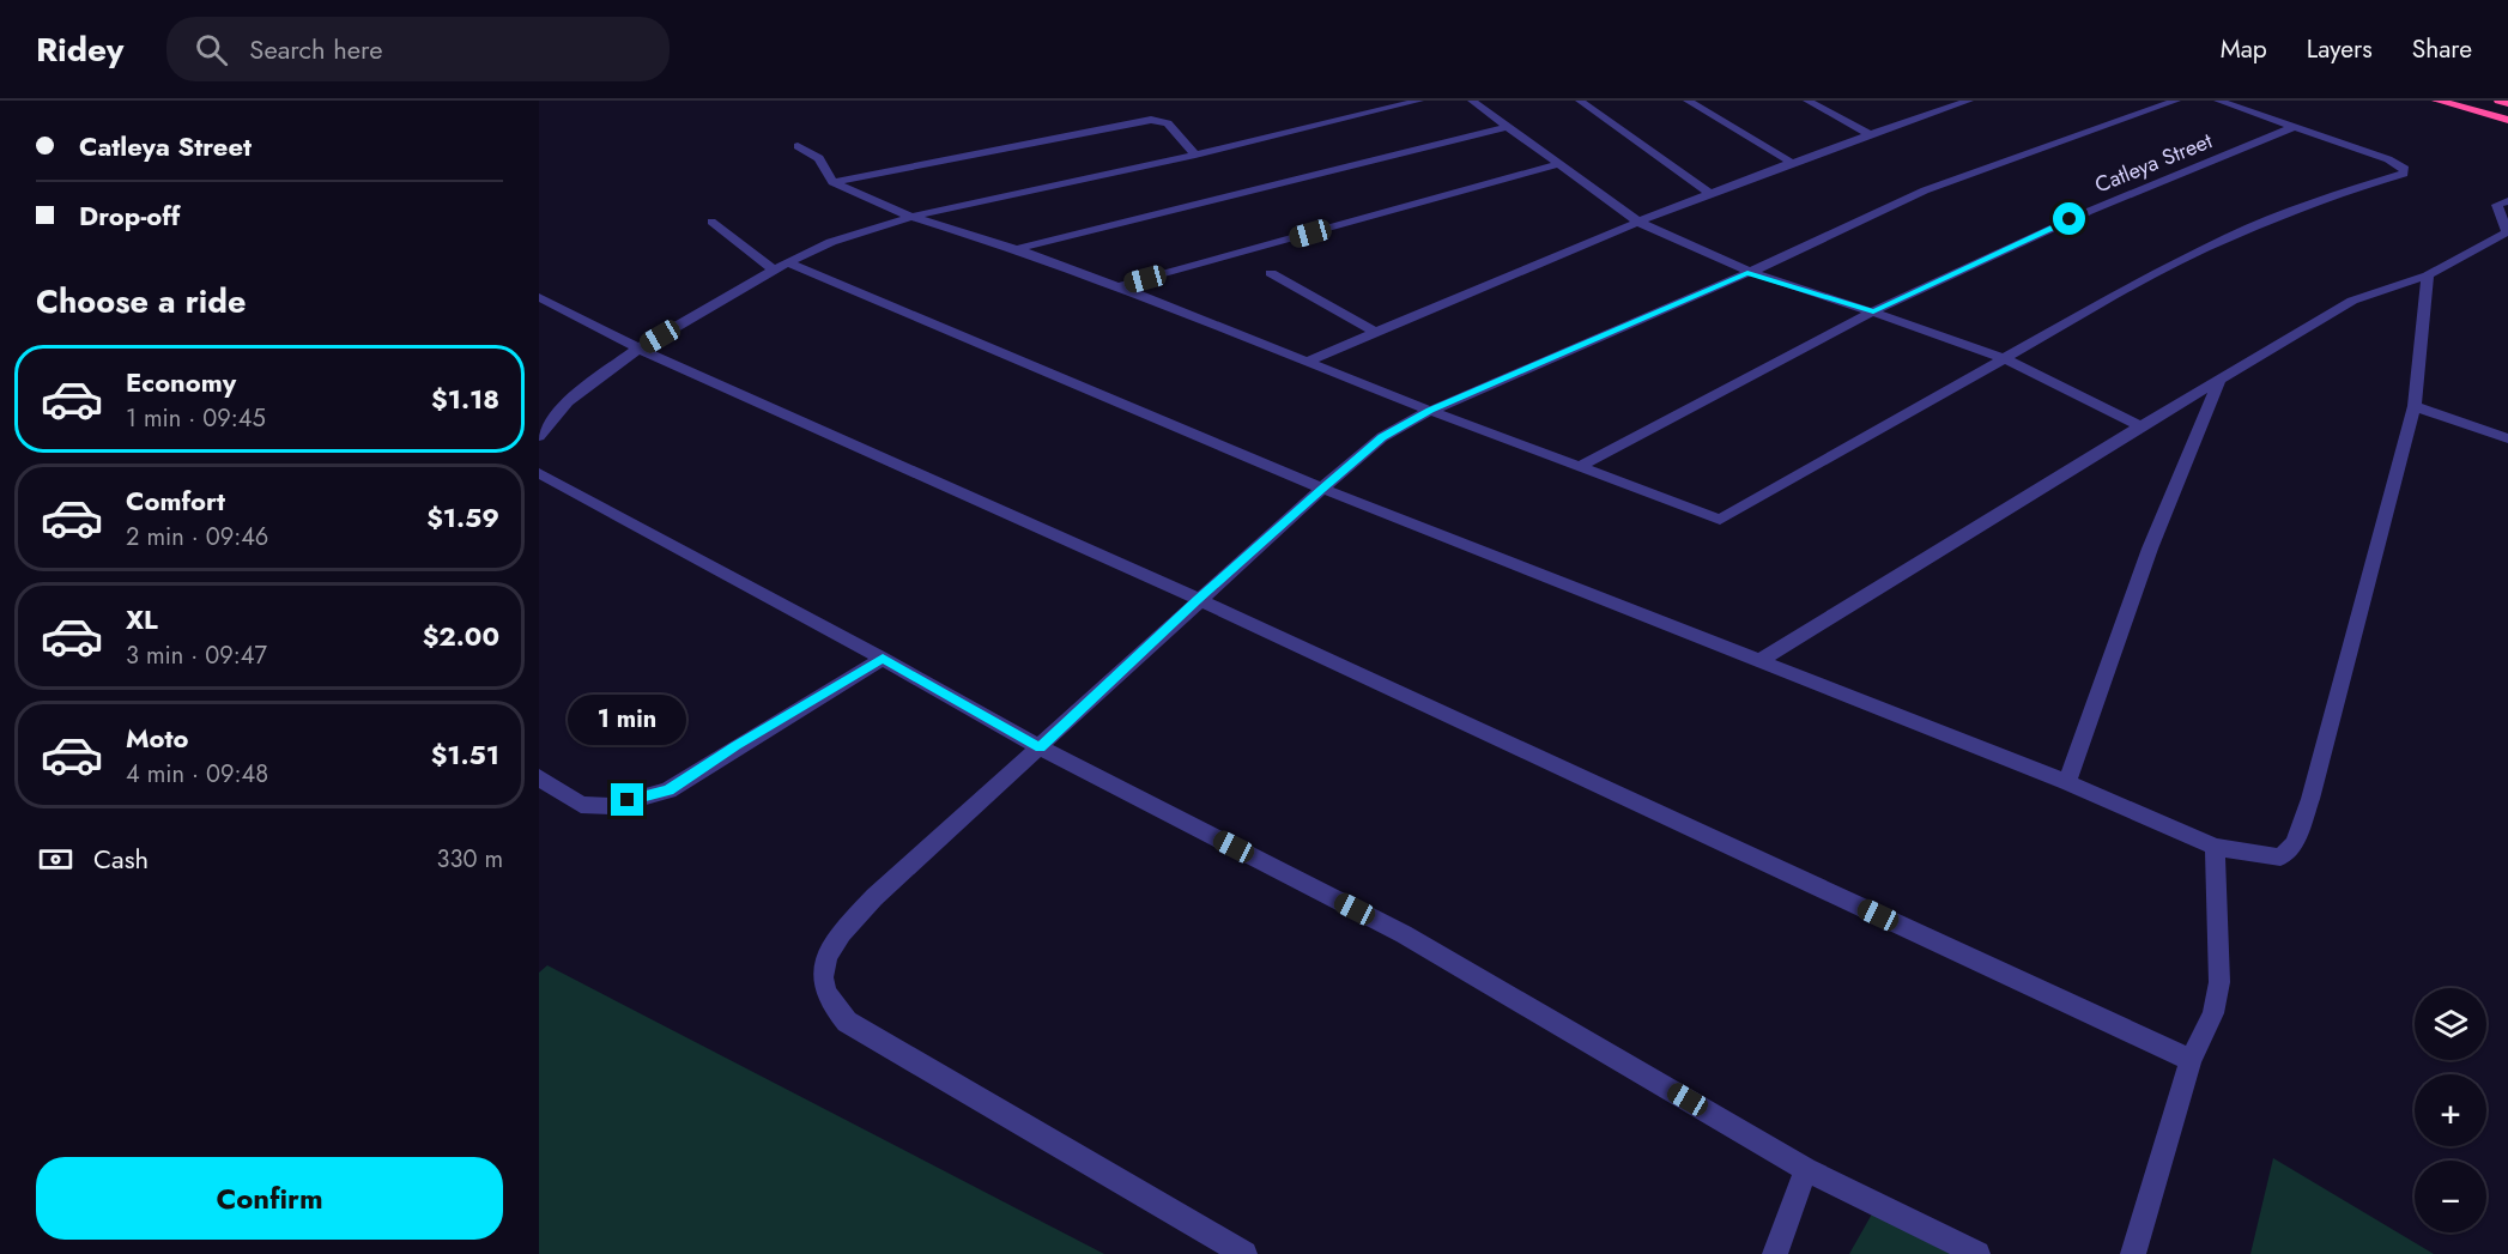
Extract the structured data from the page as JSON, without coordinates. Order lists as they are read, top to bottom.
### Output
{
  "streets": {
    "street": ["Catleya Street"]
  },
  "page": {
    "header": "Ridey",
    "search": "Search here",
    "nav": ["Map", "Layers", "Share"],
    "banner": ["Catleya Street", "Drop-off"],
    "heading": "Choose a ride",
    "list": [
      {
        "name": "Economy",
        "note": "1 min · 09:45",
        "value": "$1.18"
      },
      {
        "name": "Comfort",
        "note": "2 min · 09:46",
        "value": "$1.59"
      },
      {
        "name": "XL",
        "note": "3 min · 09:47",
        "value": "$2.00"
      },
      {
        "name": "Moto",
        "note": "4 min · 09:48",
        "value": "$1.51"
      }
    ],
    "bubble": "1 min",
    "pay": ["Cash", "330 m"],
    "map_buttons": ["+", "−"],
    "buttons": "Confirm"
  }
}
